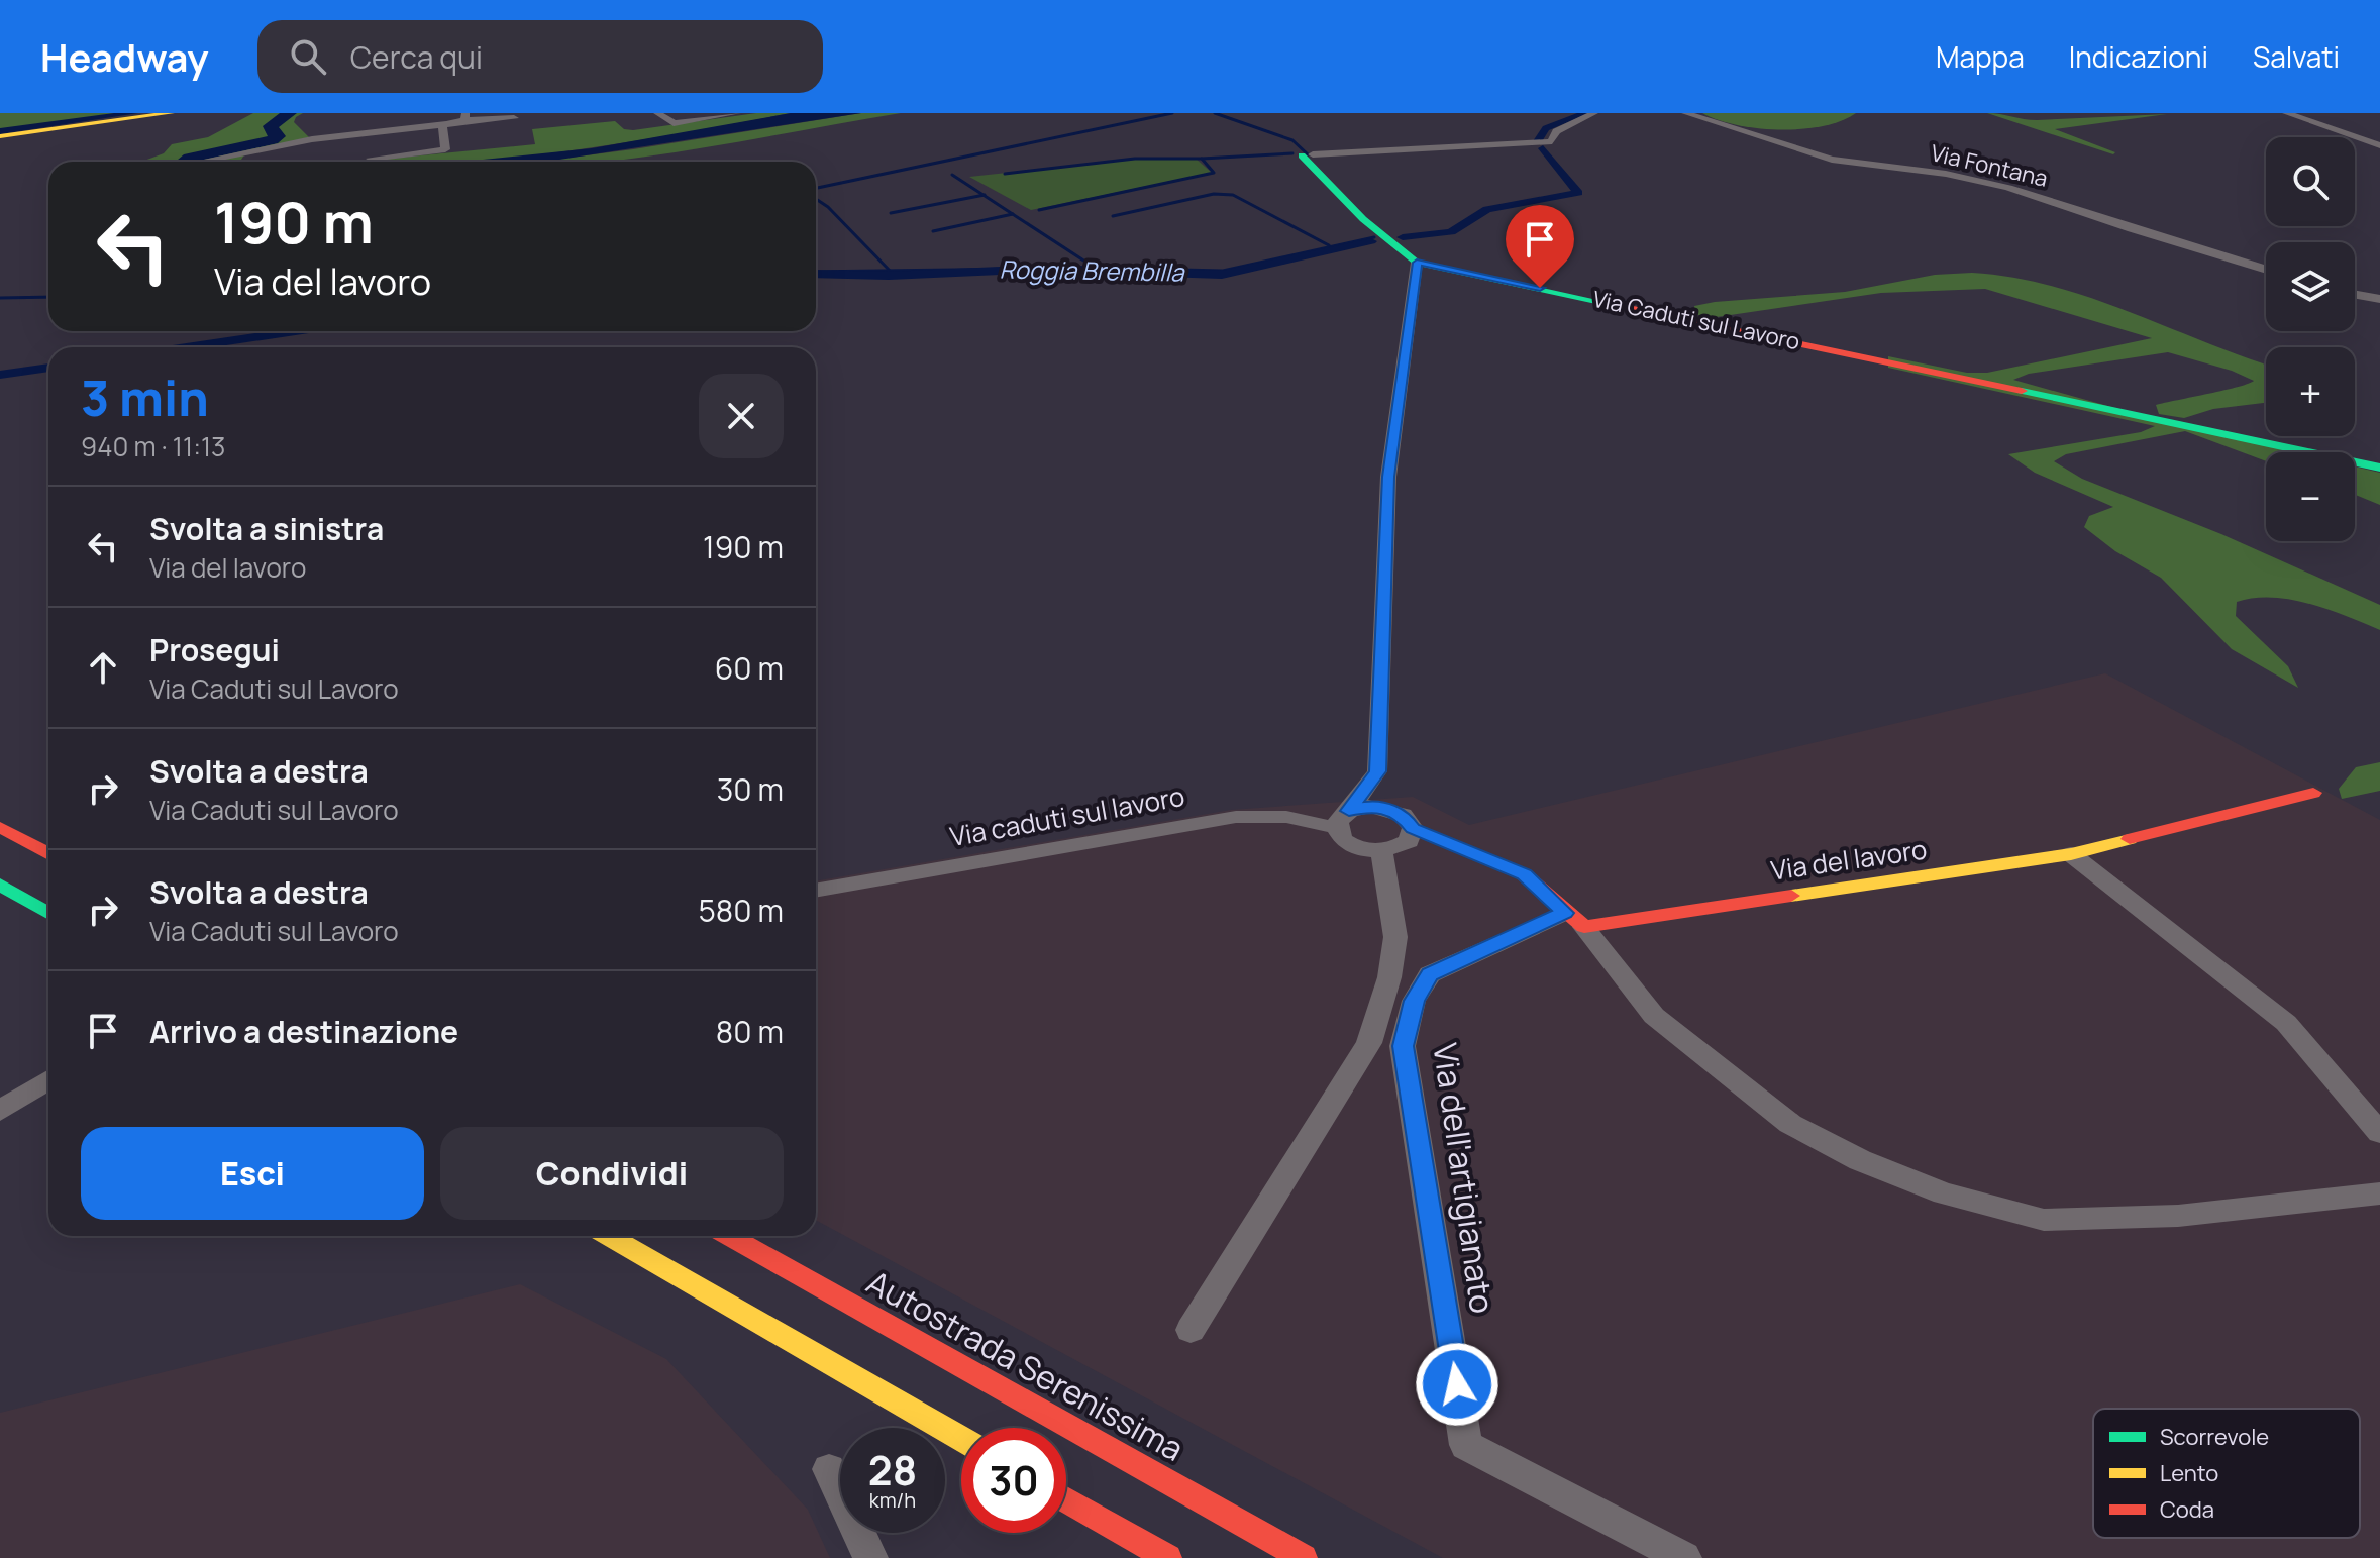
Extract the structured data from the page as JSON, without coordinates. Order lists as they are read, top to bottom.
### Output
{
  "streets": {
    "main road": ["Via Caduti sul Lavoro", "Via del lavoro", "Autostrada Serenissima"],
    "street": ["Via Fontana", "Via caduti sul lavoro", "Via dell'artigianato"]
  },
  "crossings": [
    ["Via del lavoro", "Via dell'artigianato"]
  ],
  "water": ["Roggia Brembilla"],
  "legend": ["Scorrevole", "Lento", "Coda"],
  "page": {
    "header": "Headway",
    "search": "Cerca qui",
    "nav": ["Mappa", "Indicazioni", "Salvati"],
    "map_buttons": ["+", "−"],
    "turn": ["190 m", "Via del lavoro"],
    "heading": ["3 min", "940 m · 11:13"],
    "list": [
      {
        "name": "Svolta a sinistra",
        "note": "Via del lavoro",
        "value": "190 m"
      },
      {
        "name": "Prosegui",
        "note": "Via Caduti sul Lavoro",
        "value": "60 m"
      },
      {
        "name": "Svolta a destra",
        "note": "Via Caduti sul Lavoro",
        "value": "30 m"
      },
      {
        "name": "Svolta a destra",
        "note": "Via Caduti sul Lavoro",
        "value": "580 m"
      },
      {
        "name": "Arrivo a destinazione",
        "value": "80 m"
      }
    ],
    "buttons": ["Esci", "Condividi"],
    "speed": "28 km/h",
    "limit": "30"
  }
}
